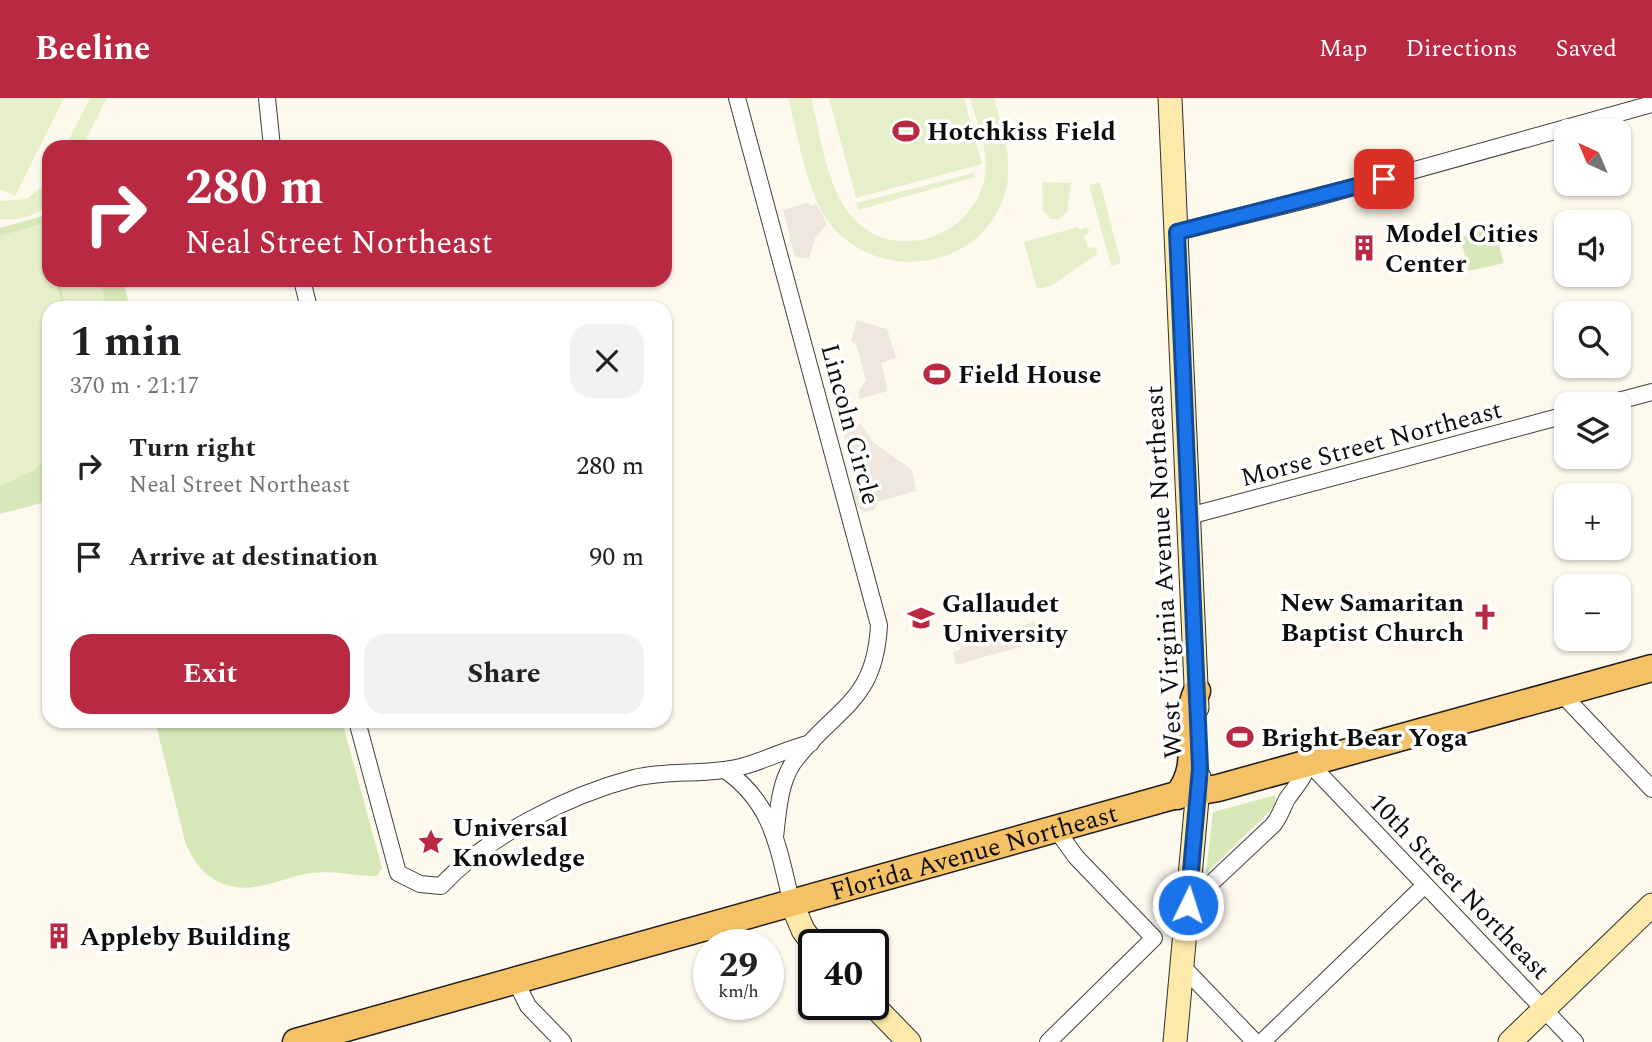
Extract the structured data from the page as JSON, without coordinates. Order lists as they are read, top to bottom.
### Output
{
  "streets": {
    "main road": ["Florida Avenue Northeast"],
    "street": [
      "Lincoln Circle",
      "Morse Street Northeast",
      "West Virginia Avenue Northeast",
      "10th Street Northeast"
    ]
  },
  "crossings": [
    ["Lincoln Circle", "Florida Avenue Northeast"],
    ["Morse Street Northeast", "West Virginia Avenue Northeast"],
    ["West Virginia Avenue Northeast", "Florida Avenue Northeast"],
    ["Florida Avenue Northeast", "10th Street Northeast"]
  ],
  "places": {
    "sports": ["Hotchkiss Field", "Field House", "Bright Bear Yoga"],
    "building": ["Model Cities Center", "Appleby Building"],
    "church": ["New Samaritan Baptist Church"],
    "school or university": ["Gallaudet University"],
    "place": ["Universal Knowledge"]
  },
  "north": "top left",
  "page": {
    "header": "Beeline",
    "nav": ["Map", "Directions", "Saved"],
    "map_buttons": ["+", "−"],
    "turn": ["280 m", "Neal Street Northeast"],
    "heading": ["1 min", "370 m · 21:17"],
    "list": [
      {
        "name": "Turn right",
        "note": "Neal Street Northeast",
        "value": "280 m"
      },
      {
        "name": "Arrive at destination",
        "value": "90 m"
      }
    ],
    "buttons": ["Exit", "Share"],
    "speed": "29 km/h",
    "limit": "40"
  }
}
